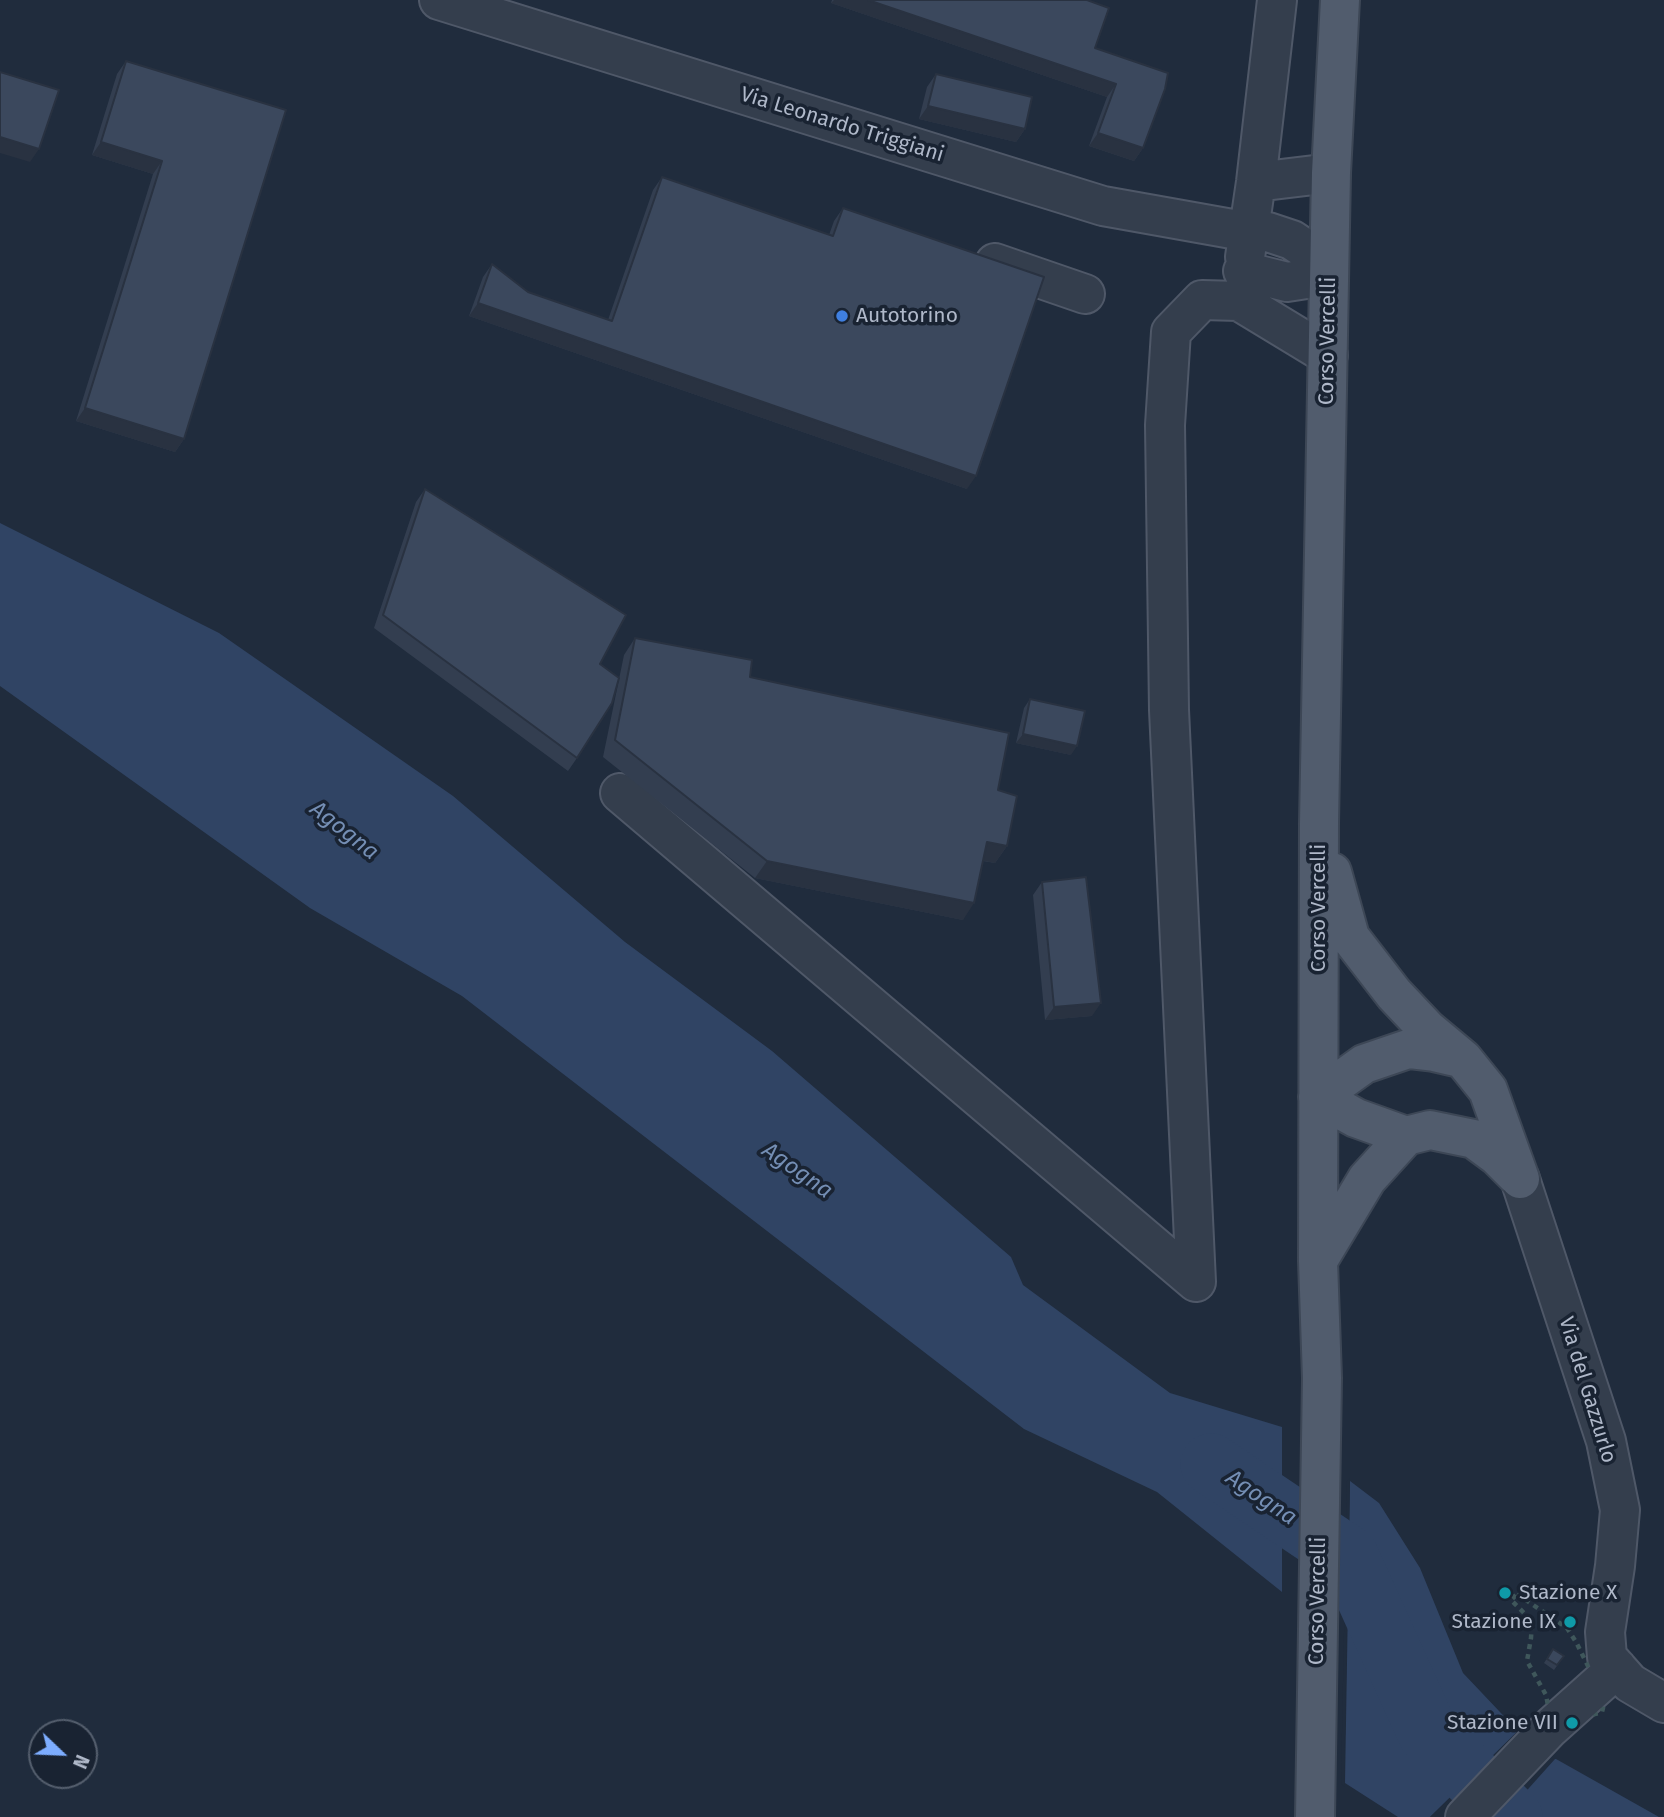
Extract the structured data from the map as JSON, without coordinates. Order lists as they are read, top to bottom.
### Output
{
  "streets": {
    "main road": ["Corso Vercelli"],
    "street": ["Via Leonardo Triggiani", "Via del Gazzurlo"]
  },
  "crossings": [
    ["Via Leonardo Triggiani", "Corso Vercelli"]
  ],
  "water": ["Agogna"],
  "places": [
    "Autotorino",
    "Stazione X",
    "Stazione IX",
    "Stazione VII"
  ],
  "north": "bottom right"
}
